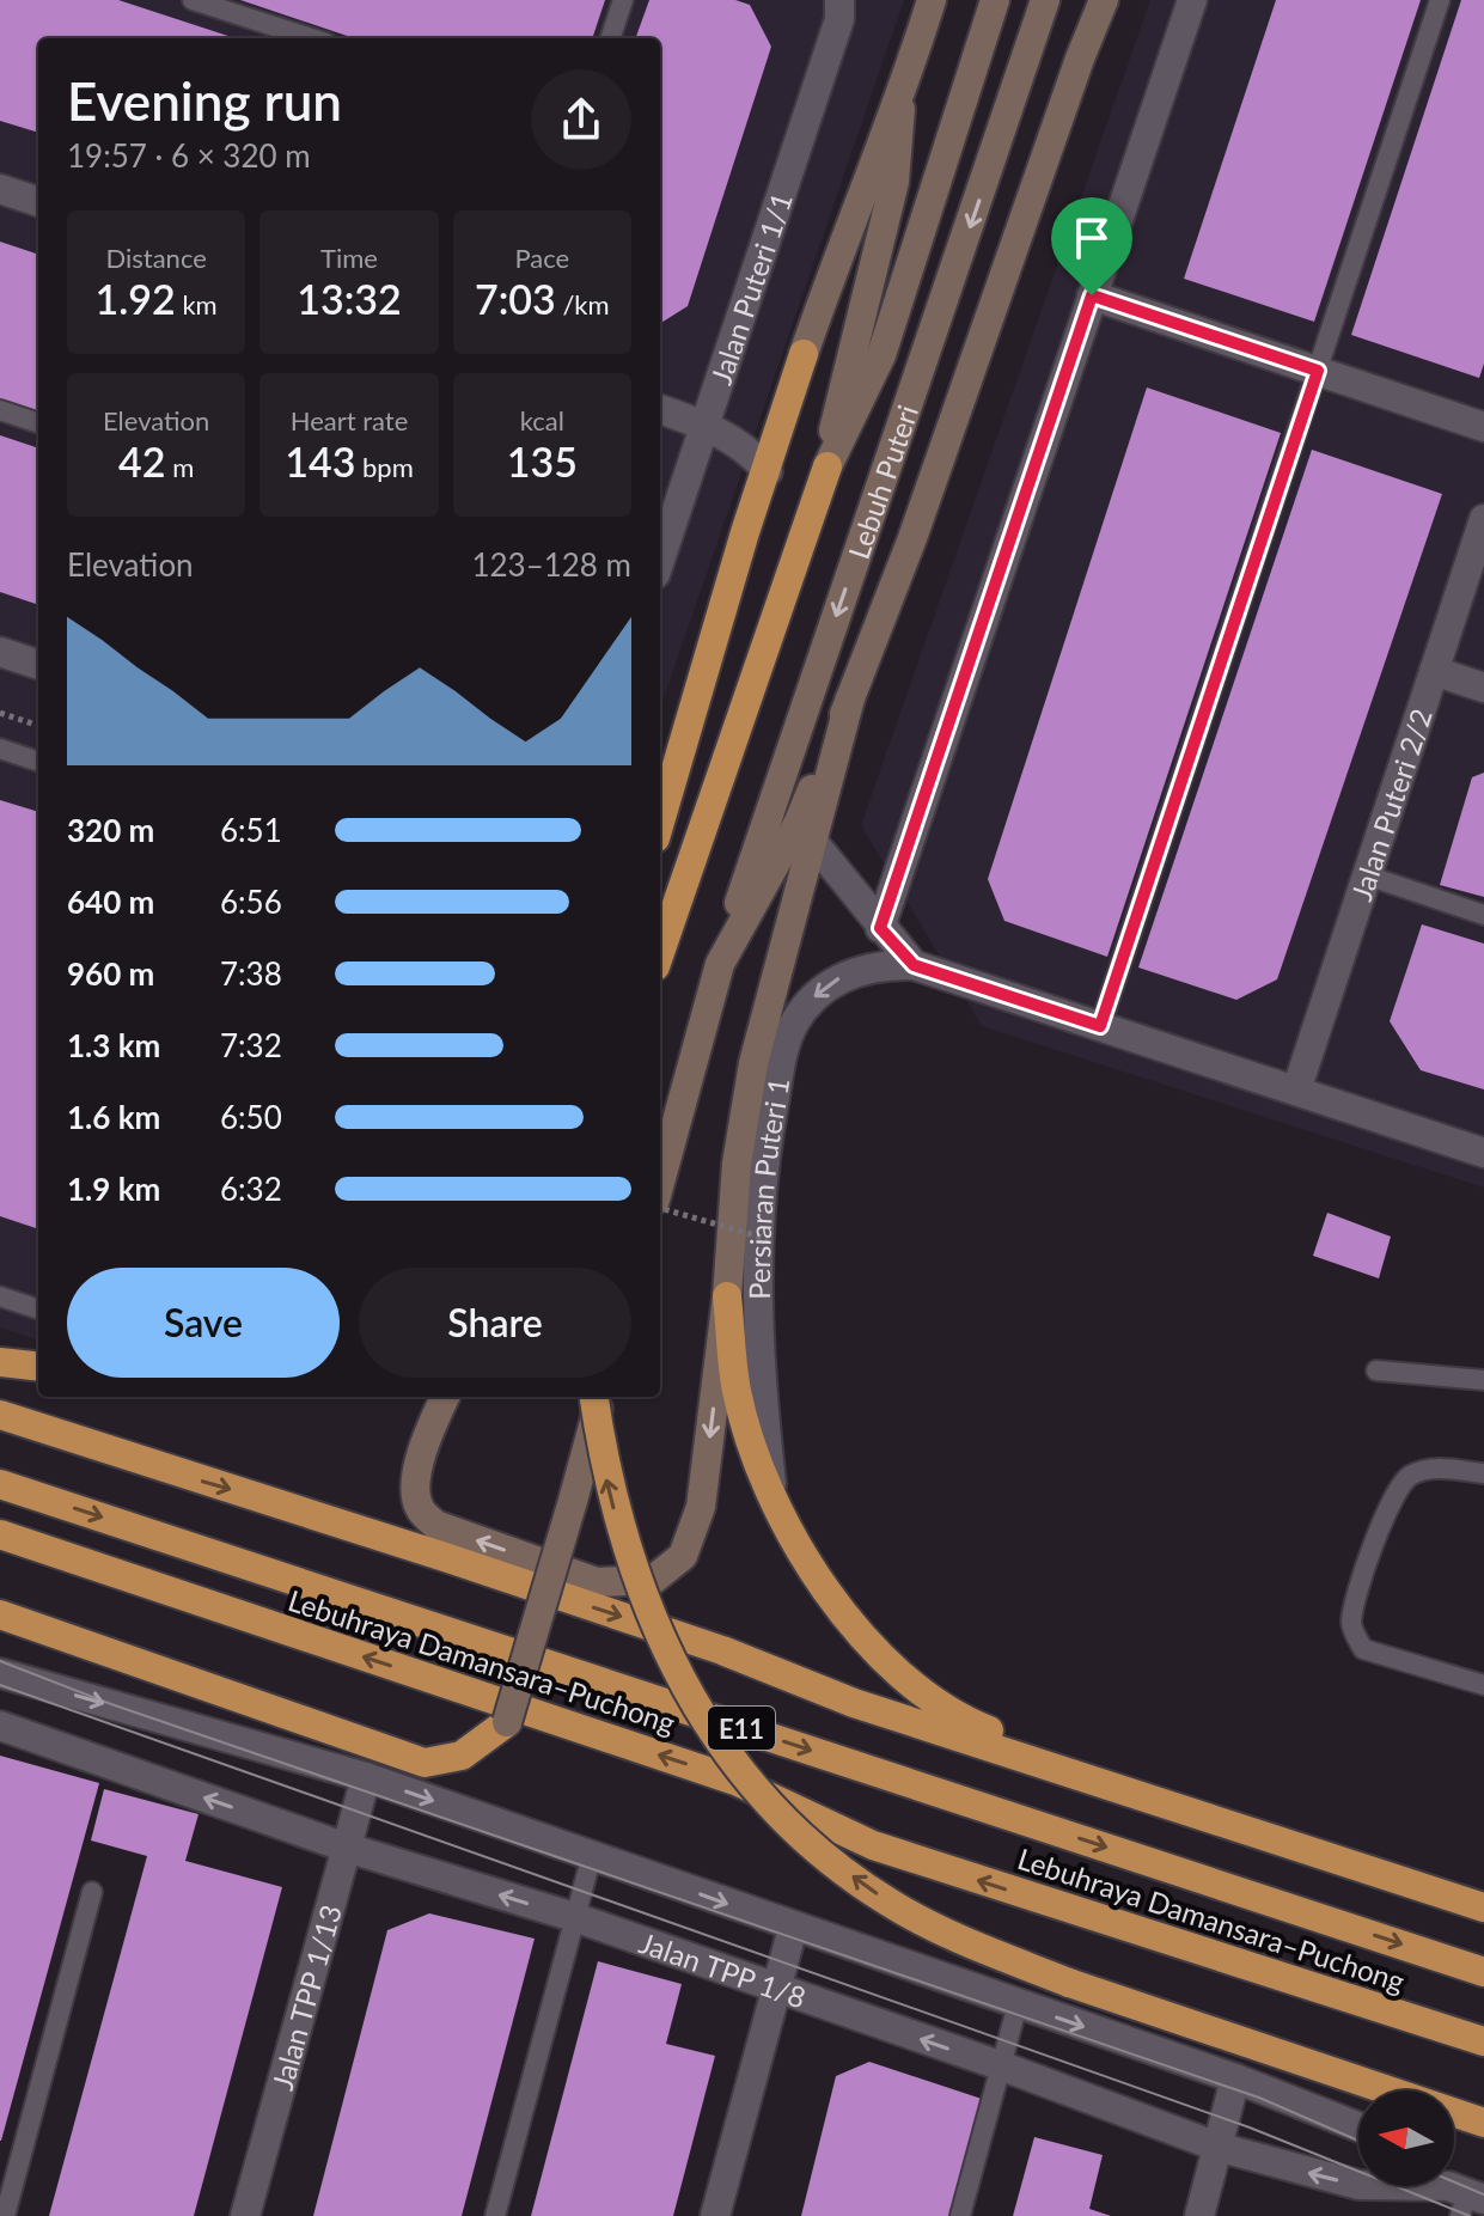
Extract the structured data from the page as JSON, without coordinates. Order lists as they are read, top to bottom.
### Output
{
  "streets": {
    "highway": ["Lebuhraya Damansara–Puchong", "E11"],
    "main road": ["Lebuh Puteri"],
    "street": [
      "Jalan Puteri 1/1",
      "Jalan Puteri 2/2",
      "Persiaran Puteri 1",
      "Jalan TPP 1/8",
      "Jalan TPP 1/13"
    ]
  },
  "crossings": [
    ["Jalan Puteri 2/2", "Persiaran Puteri 1"],
    ["Jalan TPP 1/8", "Jalan TPP 1/13"]
  ],
  "one_way": ["Persiaran Puteri 1"],
  "north": "left",
  "page": {
    "heading": ["Evening run", "19:57 · 6 × 320 m"],
    "stats": [
      ["Distance", "1.92 km"],
      ["Time", "13:32"],
      ["Pace", "7:03 /km"],
      ["Elevation", "42 m"],
      ["Heart rate", "143 bpm"],
      ["kcal", "135"]
    ],
    "chart": ["Elevation", "123–128 m"],
    "list": [
      {
        "name": "320 m",
        "note": "6:51"
      },
      {
        "name": "640 m",
        "note": "6:56"
      },
      {
        "name": "960 m",
        "note": "7:38"
      },
      {
        "name": "1.3 km",
        "note": "7:32"
      },
      {
        "name": "1.6 km",
        "note": "6:50"
      },
      {
        "name": "1.9 km",
        "note": "6:32"
      }
    ],
    "buttons": ["Save", "Share"]
  }
}
